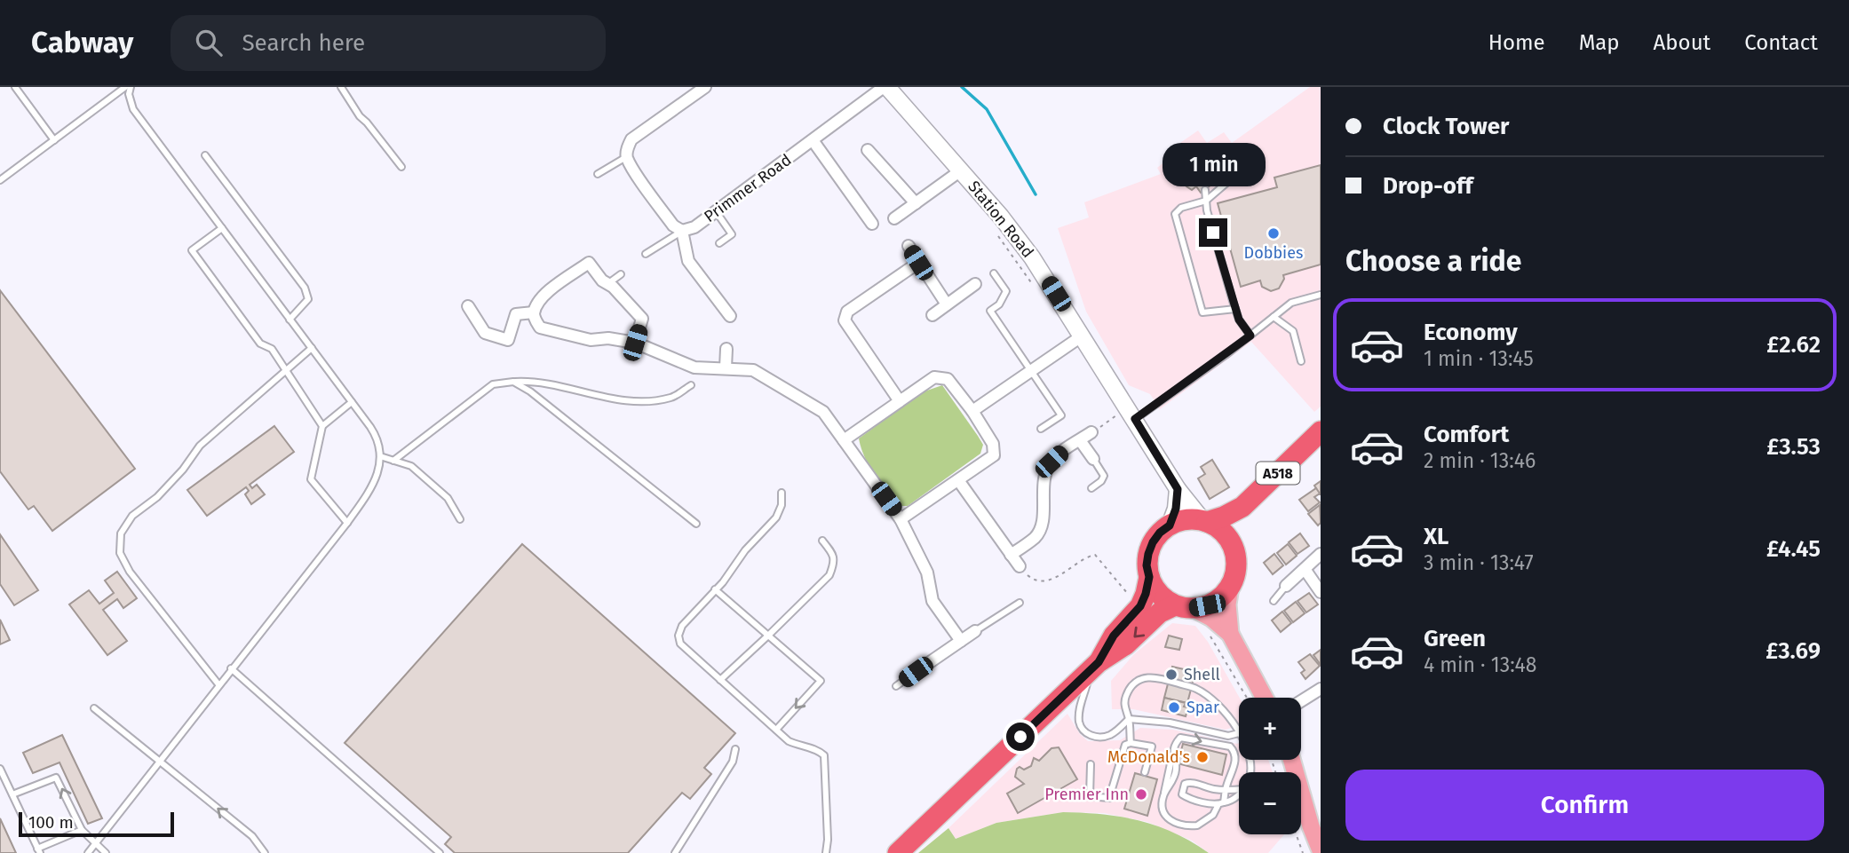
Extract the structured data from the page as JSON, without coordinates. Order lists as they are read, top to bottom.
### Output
{
  "streets": {
    "highway": ["A518"],
    "street": ["Primmer Road", "Station Road"]
  },
  "crossings": [
    ["Primmer Road", "Station Road"],
    ["Station Road", "A518"]
  ],
  "places": [
    "Dobbies",
    "Shell",
    "Spar",
    "McDonald's",
    "Premier Inn"
  ],
  "scale_bar": "100 m",
  "page": {
    "header": "Cabway",
    "search": "Search here",
    "nav": [
      "Home",
      "Map",
      "About",
      "Contact"
    ],
    "banner": ["Clock Tower", "Drop-off"],
    "bubble": "1 min",
    "heading": "Choose a ride",
    "list": [
      {
        "name": "Economy",
        "note": "1 min · 13:45",
        "value": "£2.62"
      },
      {
        "name": "Comfort",
        "note": "2 min · 13:46",
        "value": "£3.53"
      },
      {
        "name": "XL",
        "note": "3 min · 13:47",
        "value": "£4.45"
      },
      {
        "name": "Green",
        "note": "4 min · 13:48",
        "value": "£3.69"
      }
    ],
    "map_buttons": ["+", "−"],
    "buttons": "Confirm",
    "scale": "100 m"
  }
}
